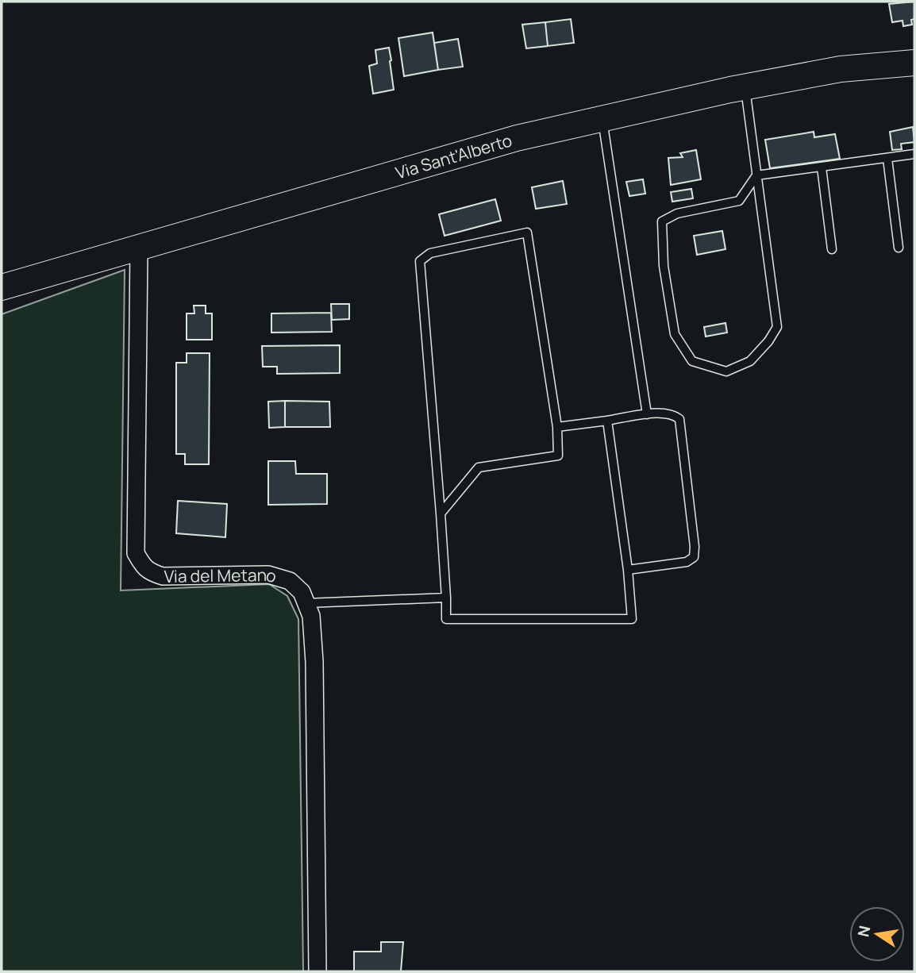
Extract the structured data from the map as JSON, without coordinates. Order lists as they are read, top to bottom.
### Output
{
  "streets": {
    "main road": ["Via Sant'Alberto"],
    "street": ["Via del Metano"]
  },
  "crossings": [
    ["Via Sant'Alberto", "Via del Metano"]
  ],
  "north": "left"
}
